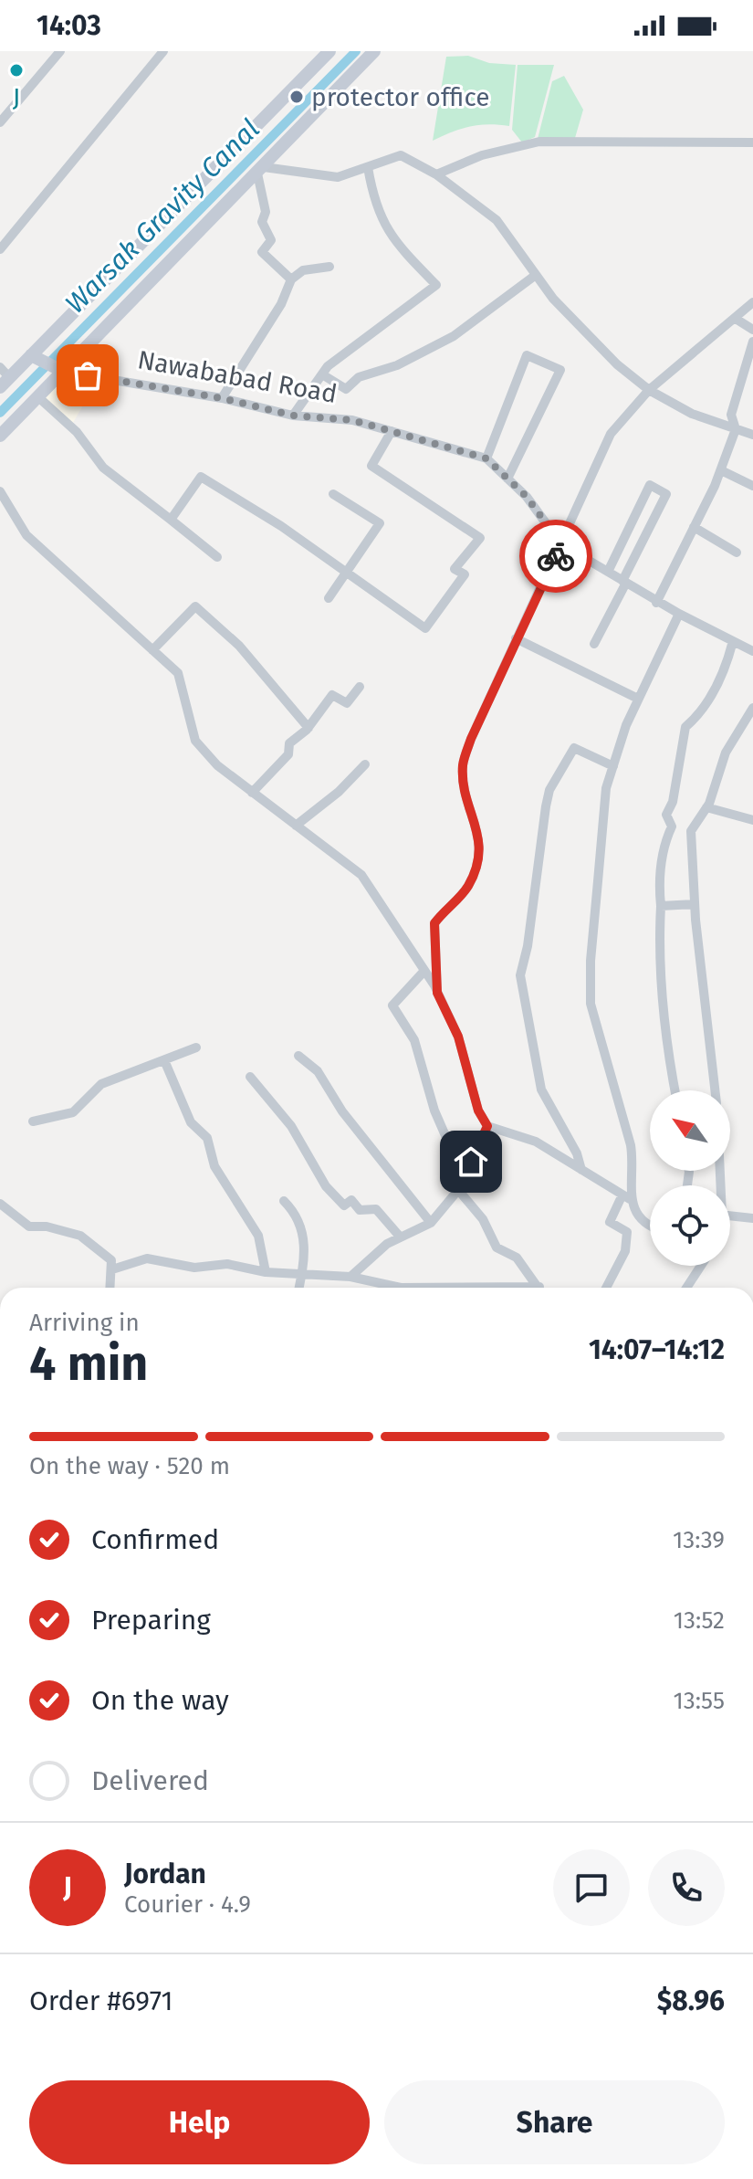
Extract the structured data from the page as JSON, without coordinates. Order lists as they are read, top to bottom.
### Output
{
  "streets": {
    "street": ["Nawababad Road"]
  },
  "water": ["Warsak Gravity Canal"],
  "places": ["J", "protector office"],
  "north": "top left",
  "page": {
    "status": "14:03",
    "heading": ["4 min", "Arriving in", "14:07–14:12"],
    "panel": [
      "Jordan",
      "Courier · 4.9",
      "Order #6971",
      "$8.96"
    ],
    "bar": "On the way · 520 m",
    "list": [
      ["Confirmed", "13:39"],
      ["Preparing", "13:52"],
      ["On the way", "13:55"],
      "Delivered"
    ],
    "round": "J",
    "buttons": ["Help", "Share"]
  }
}
